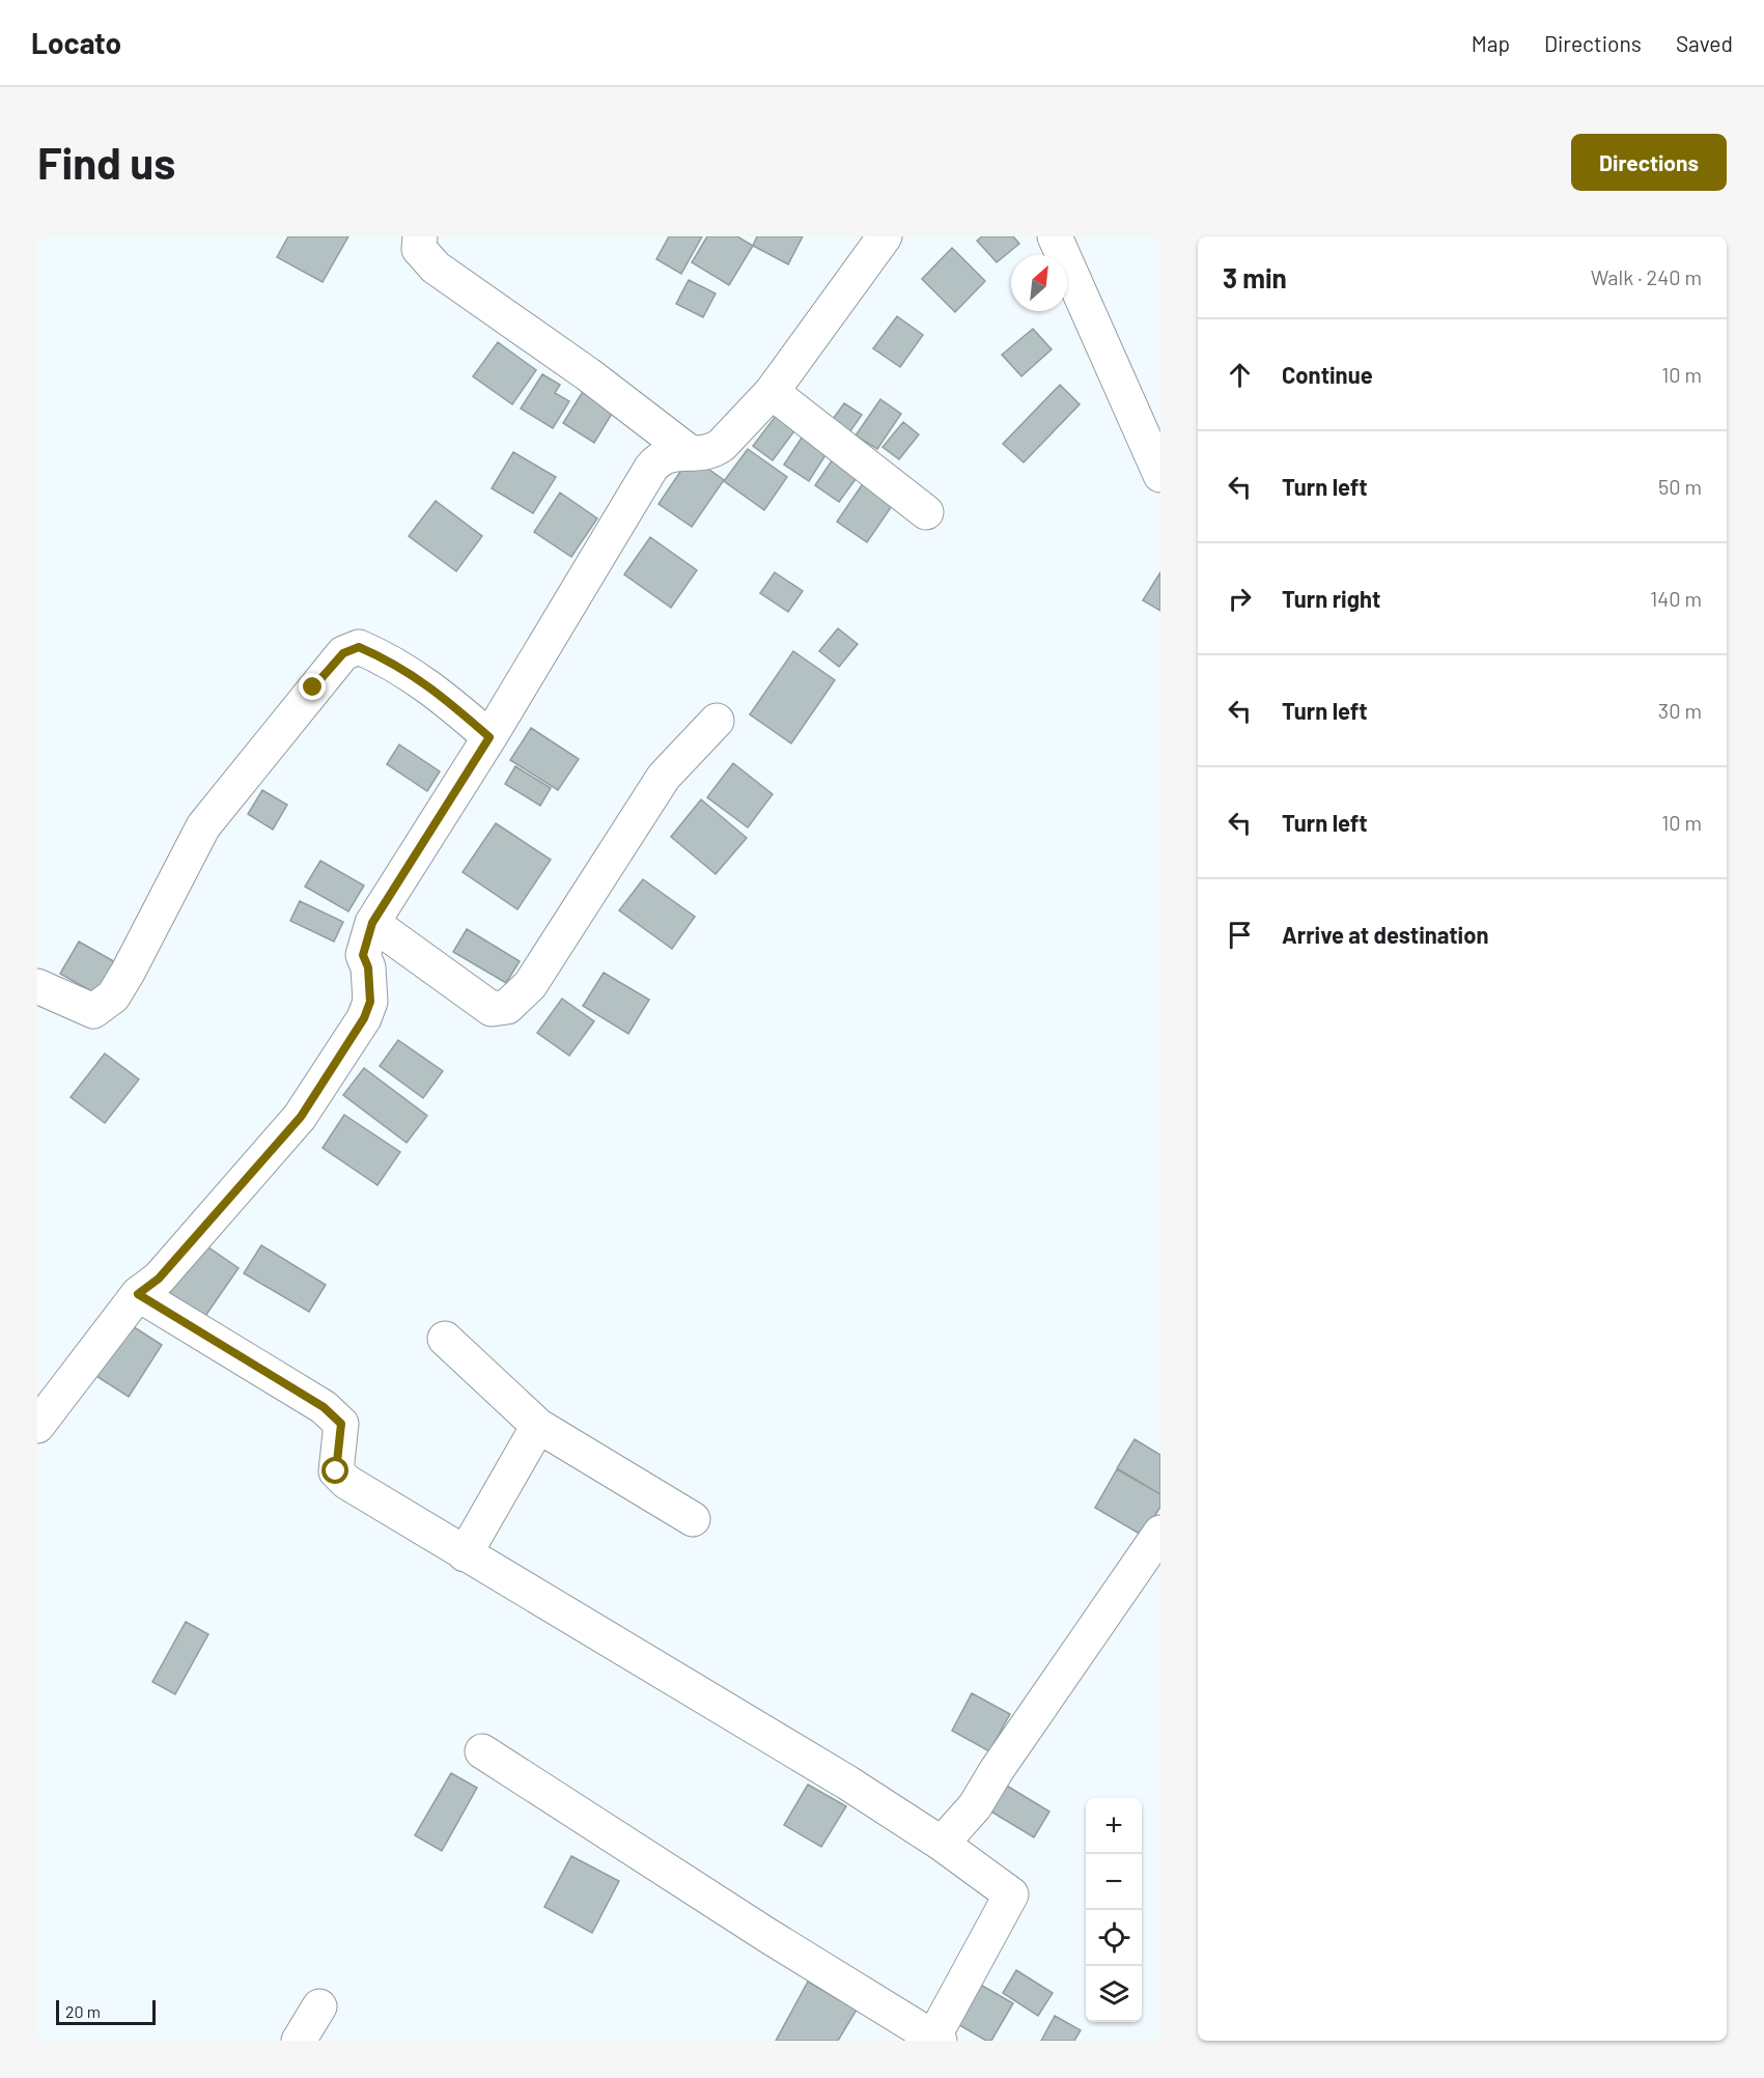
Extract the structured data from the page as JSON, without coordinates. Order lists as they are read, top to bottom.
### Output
{
  "scale_bar": "20 m",
  "north": "top right",
  "page": {
    "header": "Locato",
    "nav": ["Map", "Directions", "Saved"],
    "buttons": "Directions",
    "title": "Find us",
    "heading": ["3 min", "Walk · 240 m"],
    "list": [
      ["Continue", "10 m"],
      ["Turn left", "50 m"],
      ["Turn right", "140 m"],
      ["Turn left", "30 m"],
      ["Turn left", "10 m"],
      "Arrive at destination"
    ],
    "map_buttons": ["+", "−"],
    "scale": "20 m"
  }
}
